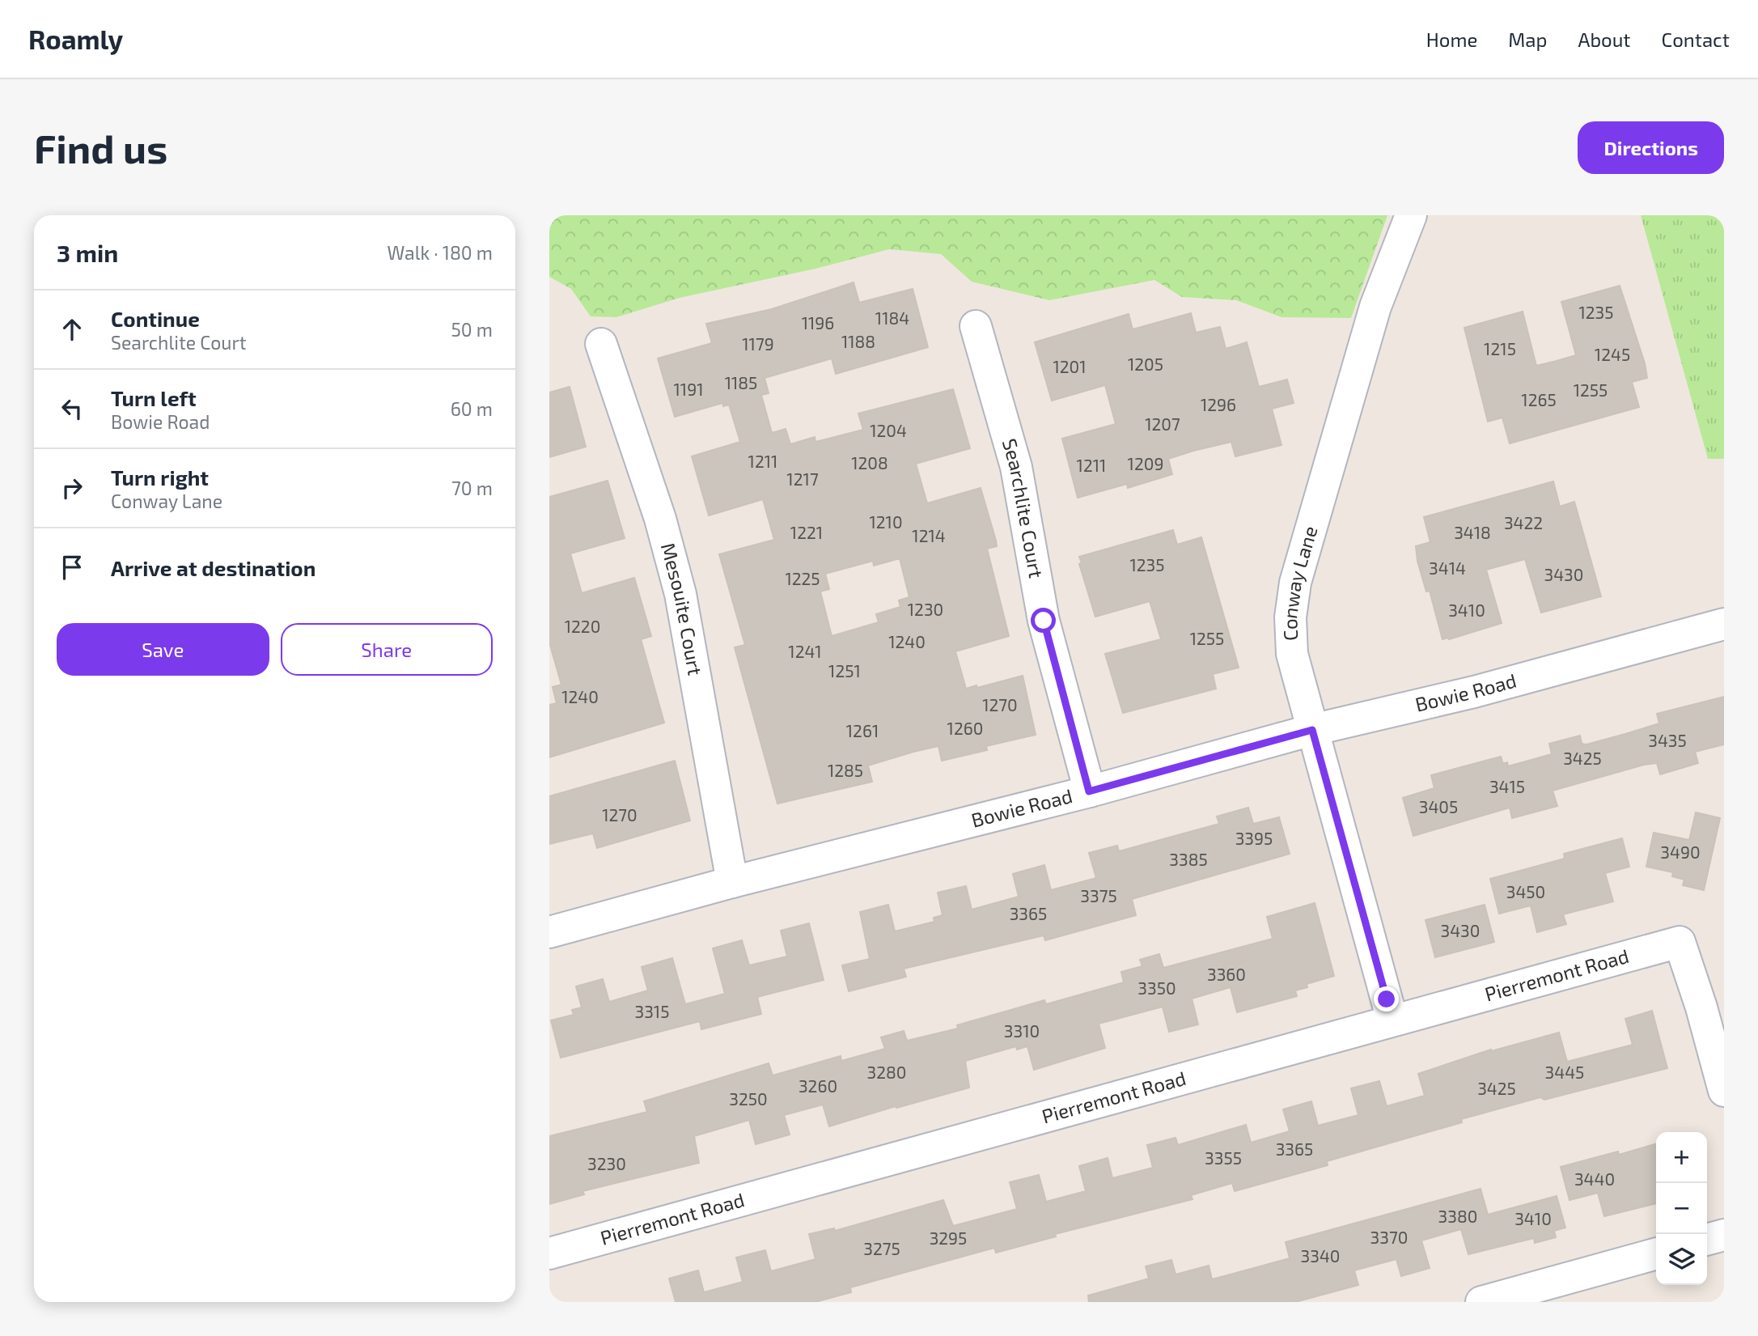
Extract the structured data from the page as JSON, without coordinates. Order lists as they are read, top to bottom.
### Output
{
  "streets": {
    "street": [
      "Searchlite Court",
      "Conway Lane",
      "Mesouite Court",
      "Bowie Road",
      "Pierremont Road"
    ]
  },
  "crossings": [
    ["Searchlite Court", "Bowie Road"],
    ["Conway Lane", "Bowie Road"],
    ["Conway Lane", "Pierremont Road"],
    ["Mesouite Court", "Bowie Road"]
  ],
  "house_numbers": [
    "1235",
    "1184",
    "1196",
    "1188",
    "1179",
    "1215",
    "1245",
    "1205",
    "1201",
    "1185",
    "1191",
    "1255",
    "1265",
    "1296",
    "1207",
    "1204",
    "1211",
    "1208",
    "1209",
    "1211",
    "1217",
    "1210",
    "3422",
    "1221",
    "3418",
    "1214",
    "1235",
    "3414",
    "3430",
    "1225",
    "1230",
    "3410",
    "1220",
    "1255",
    "1240",
    "1241",
    "1251",
    "1240",
    "1270",
    "1260",
    "1261",
    "3435",
    "3425",
    "1285",
    "3415",
    "3405",
    "1270",
    "3395",
    "3490",
    "3385",
    "3450",
    "3375",
    "3365",
    "3430",
    "3360",
    "3350",
    "3315",
    "3310",
    "3280",
    "3445",
    "3260",
    "3425",
    "3250",
    "3365",
    "3355",
    "3230",
    "3440",
    "3380",
    "3410",
    "3370",
    "3295",
    "3275",
    "3340"
  ],
  "page": {
    "header": "Roamly",
    "nav": [
      "Home",
      "Map",
      "About",
      "Contact"
    ],
    "buttons": [
      "Directions",
      ["Save", "Share"]
    ],
    "title": "Find us",
    "heading": ["3 min", "Walk · 180 m"],
    "list": [
      ["Continue", "Searchlite Court", "50 m"],
      ["Turn left", "Bowie Road", "60 m"],
      ["Turn right", "Conway Lane", "70 m"],
      "Arrive at destination"
    ],
    "map_buttons": ["+", "−"]
  }
}
